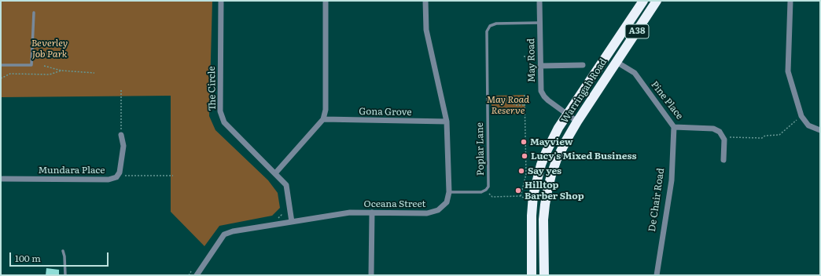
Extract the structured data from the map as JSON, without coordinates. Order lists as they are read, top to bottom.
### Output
{
  "streets": {
    "highway": ["A38", "Warringah Road"],
    "street": [
      "May Road",
      "The Circle",
      "Pine Place",
      "Gona Grove",
      "Mundara Place",
      "De Chair Road",
      "Oceana Street"
    ],
    "lane": ["Poplar Lane"]
  },
  "crossings": [
    ["May Road", "Warringah Road"],
    ["May Road", "Poplar Lane"],
    ["The Circle", "Oceana Street"],
    ["Warringah Road", "Pine Place"],
    ["Pine Place", "De Chair Road"],
    ["Gona Grove", "Oceana Street"]
  ],
  "parks": ["Beverley Job Park", "May Road Reserve"],
  "places": [
    "Mayview",
    "Lucy's Mixed Business",
    "Say yes",
    "Hilltop Barber Shop"
  ],
  "scale_bar": "100 m"
}
